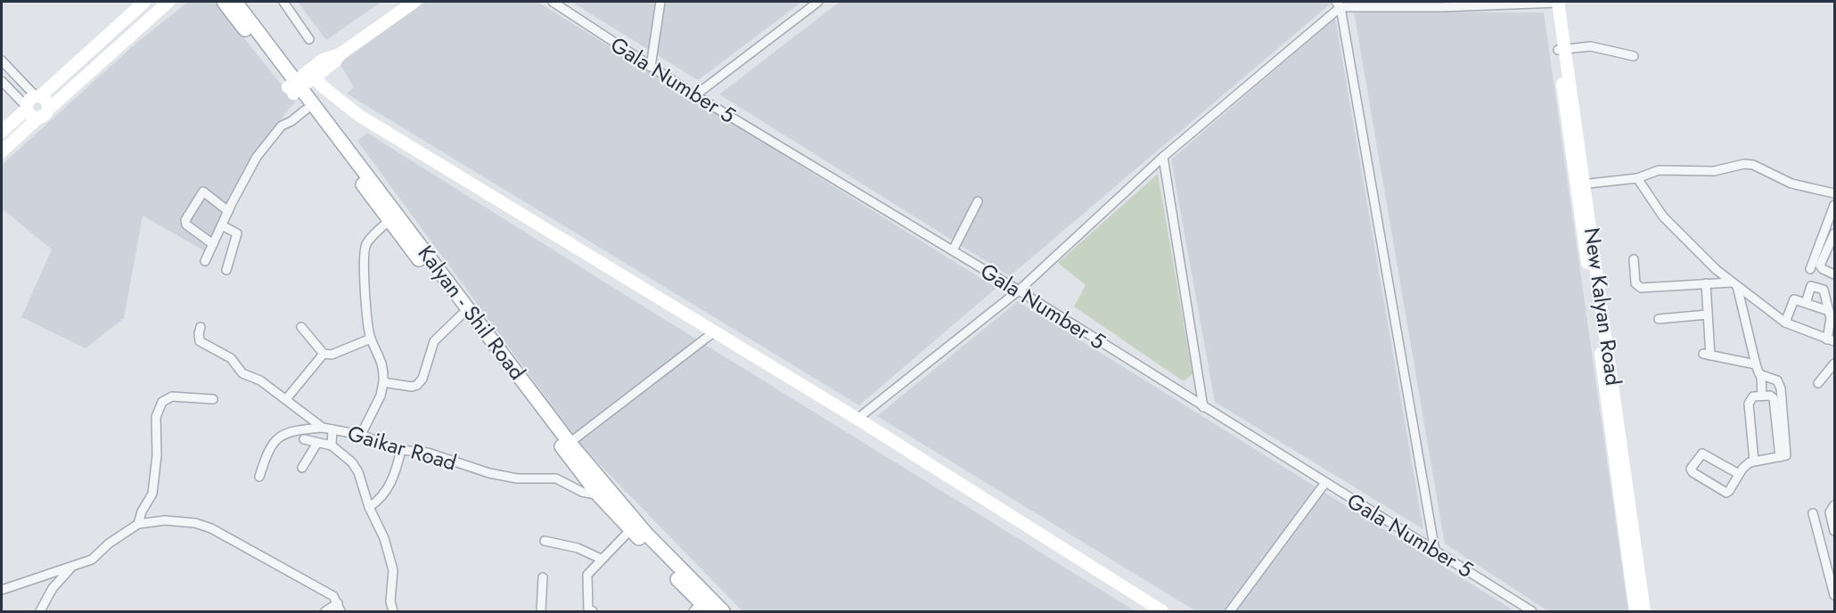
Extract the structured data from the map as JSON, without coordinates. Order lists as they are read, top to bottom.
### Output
{
  "streets": {
    "main road": ["Kalyan - Shil Road"],
    "street": ["Gala Number 5", "New Kalyan Road", "Gaikar Road"]
  },
  "crossings": [
    ["Kalyan - Shil Road", "Gaikar Road"]
  ]
}
